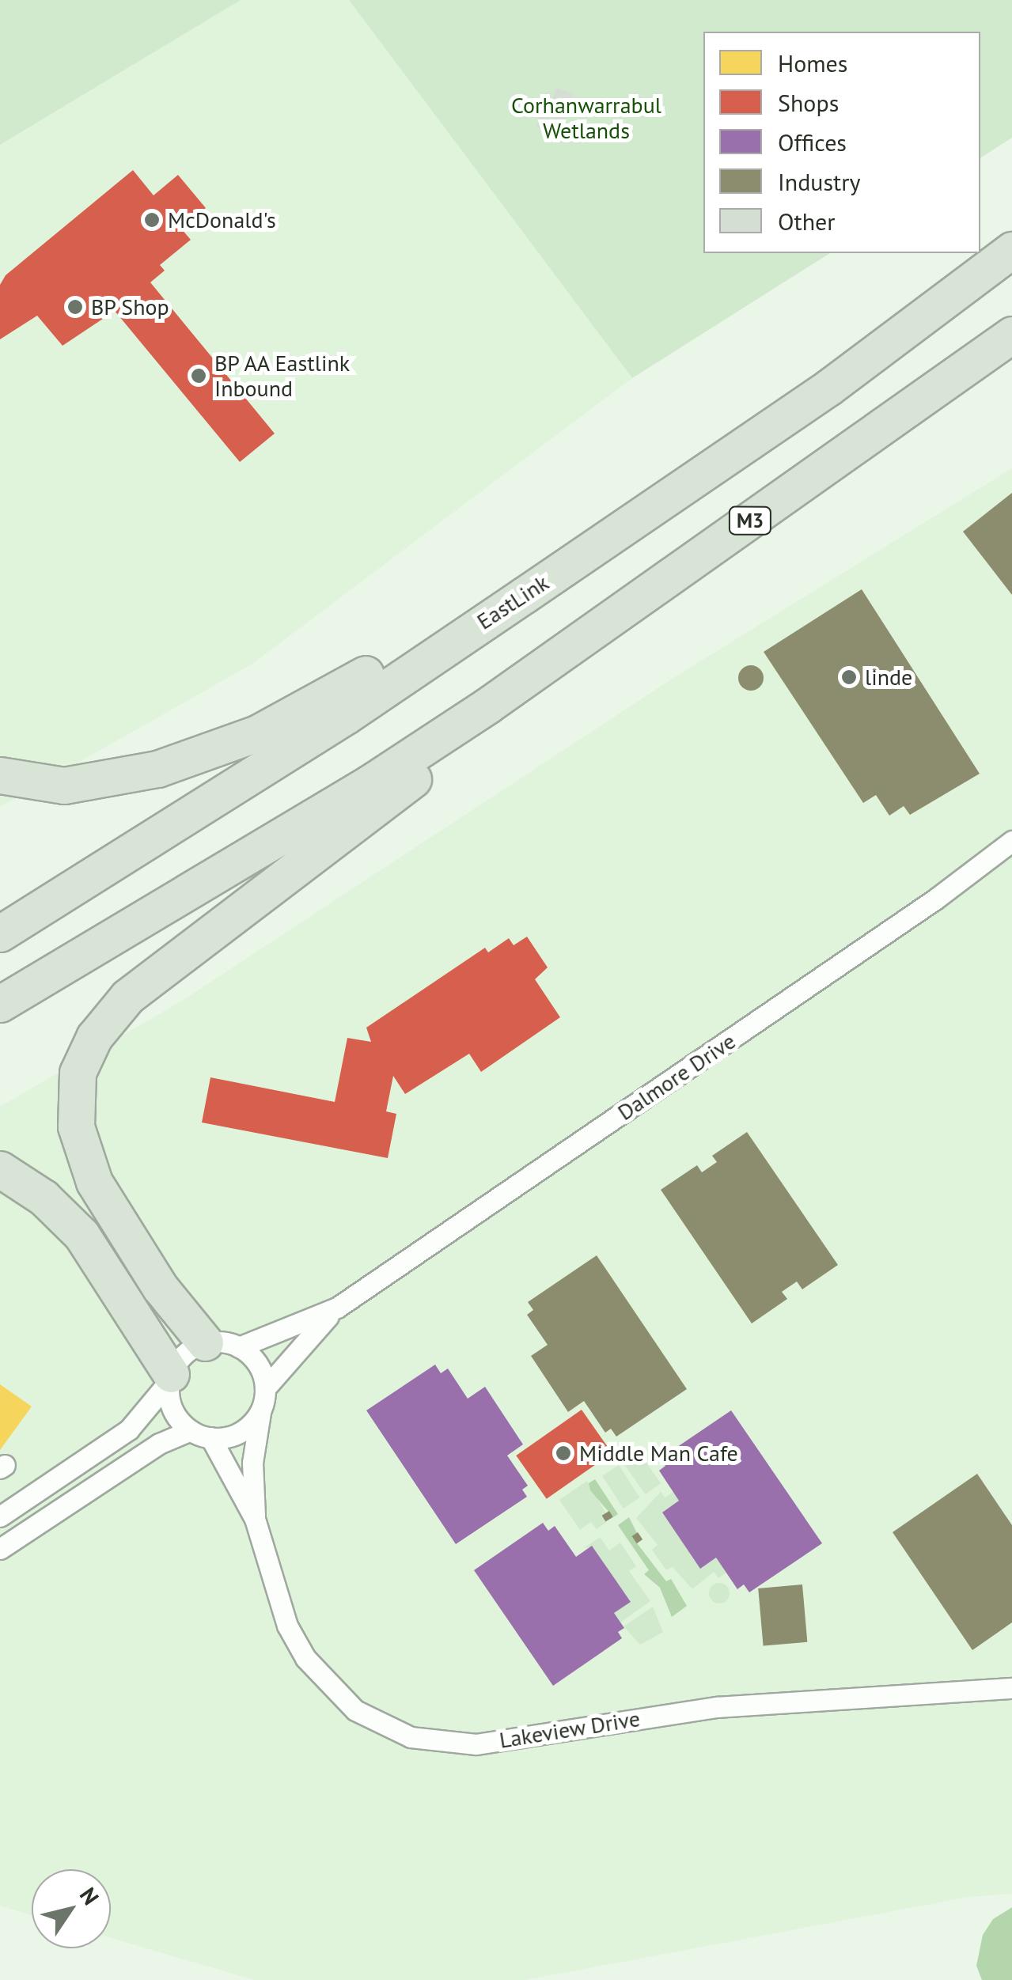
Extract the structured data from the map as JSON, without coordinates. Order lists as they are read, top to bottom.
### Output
{
  "streets": {
    "highway": ["M3", "EastLink"],
    "street": ["Dalmore Drive", "Lakeview Drive"]
  },
  "crossings": [
    ["Dalmore Drive", "Lakeview Drive"]
  ],
  "parks": ["Corhanwarrabul Wetlands"],
  "places": [
    "McDonald's",
    "BP Shop",
    "BP AA Eastlink Inbound",
    "linde",
    "Middle Man Cafe"
  ],
  "legend": [
    "Homes",
    "Shops",
    "Offices",
    "Industry",
    "Other"
  ],
  "north": "top right"
}
